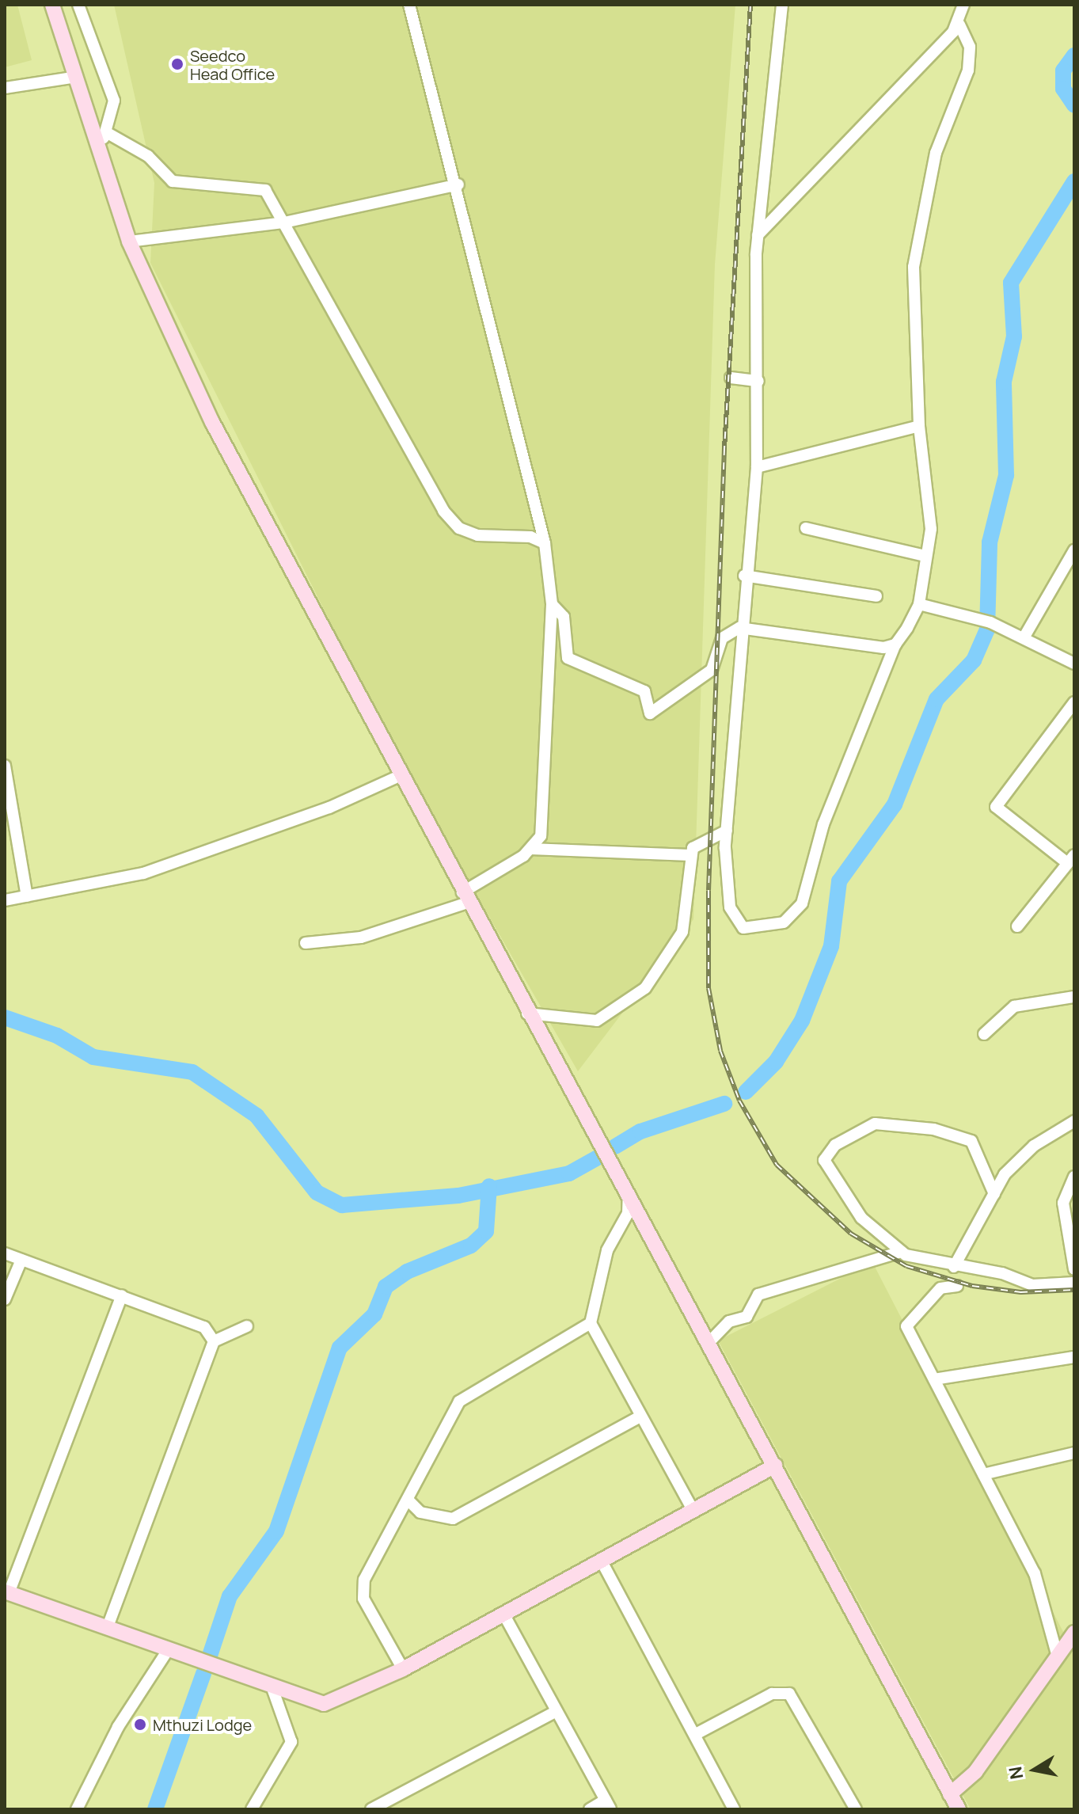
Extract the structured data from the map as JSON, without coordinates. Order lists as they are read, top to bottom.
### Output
{
  "places": ["Seedco Head Office", "Mthuzi Lodge"],
  "north": "left"
}
